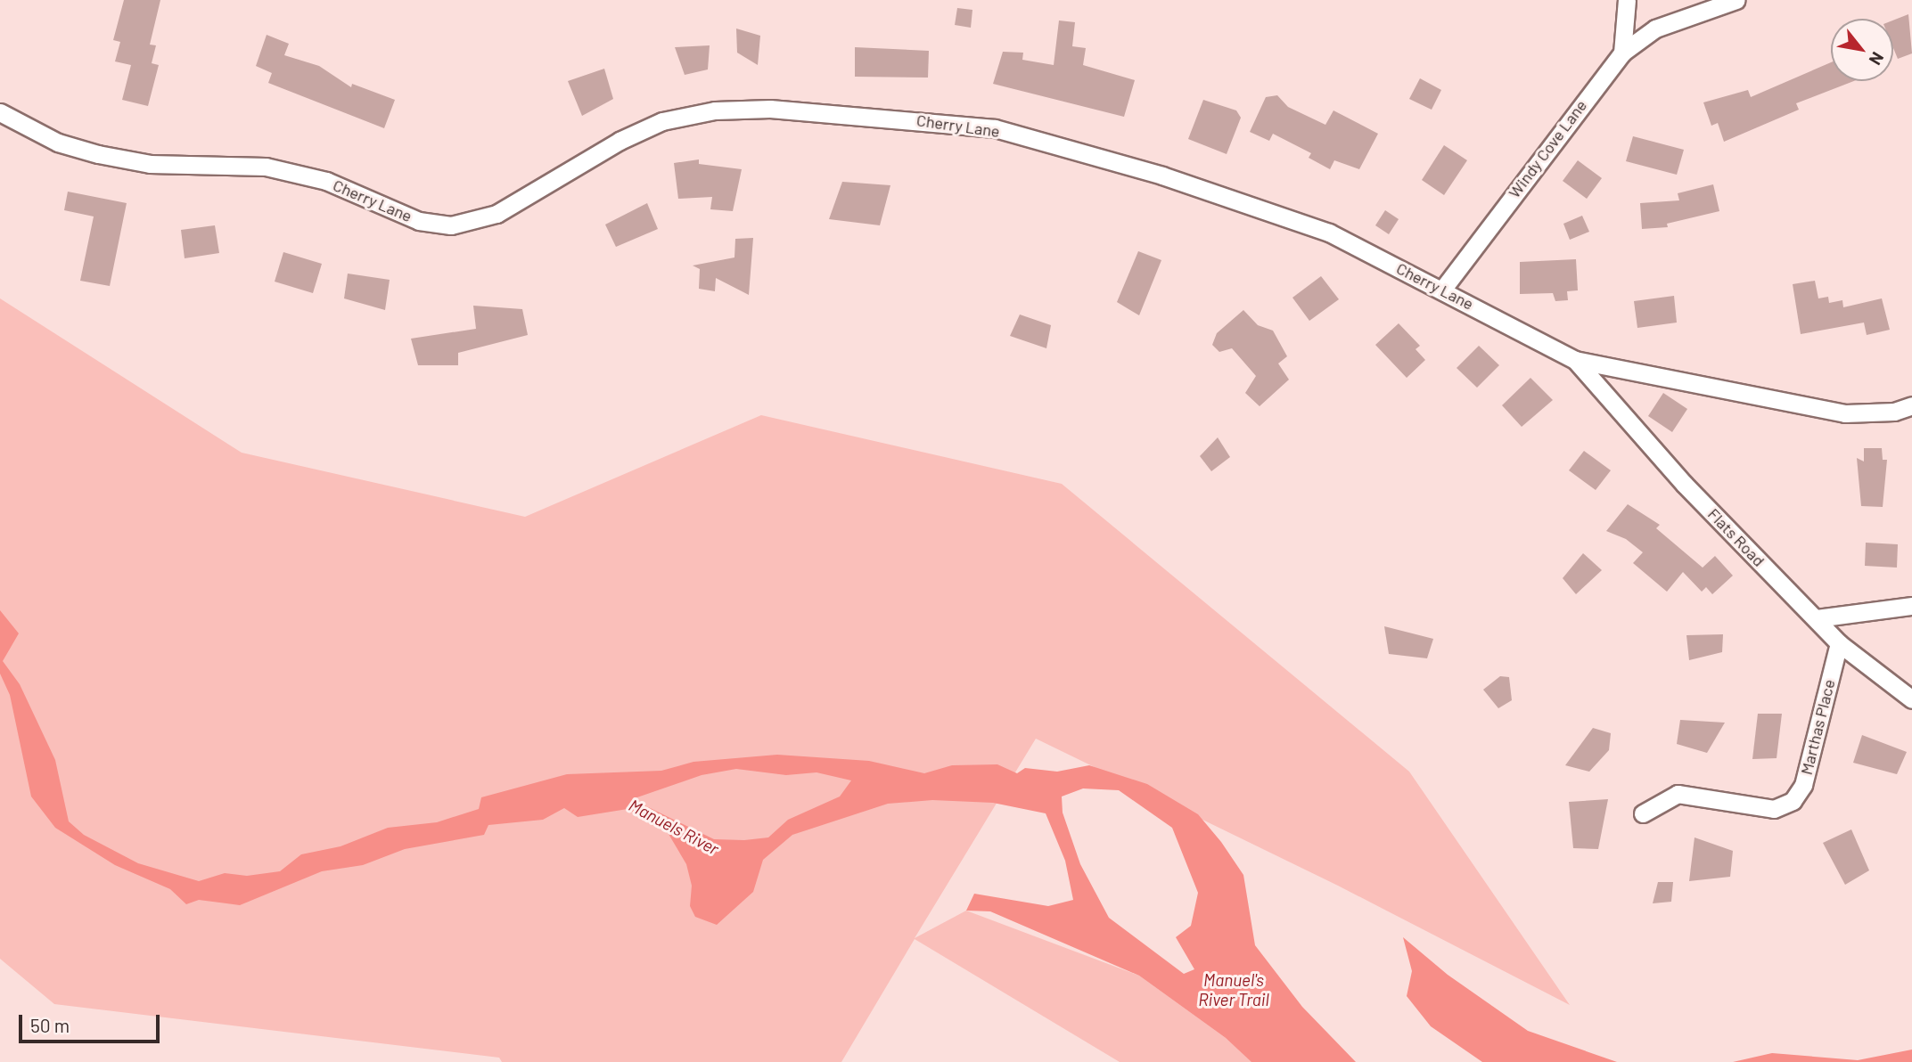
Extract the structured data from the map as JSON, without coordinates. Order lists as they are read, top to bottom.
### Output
{
  "streets": {
    "street": [
      "Cherry Lane",
      "Windy Cove Lane",
      "Flats Road",
      "Marthas Place"
    ]
  },
  "crossings": [
    ["Cherry Lane", "Windy Cove Lane"],
    ["Cherry Lane", "Flats Road"],
    ["Flats Road", "Marthas Place"]
  ],
  "water": ["Manuels River", "Manuel's River Trail"],
  "scale_bar": "50 m",
  "north": "bottom right"
}
